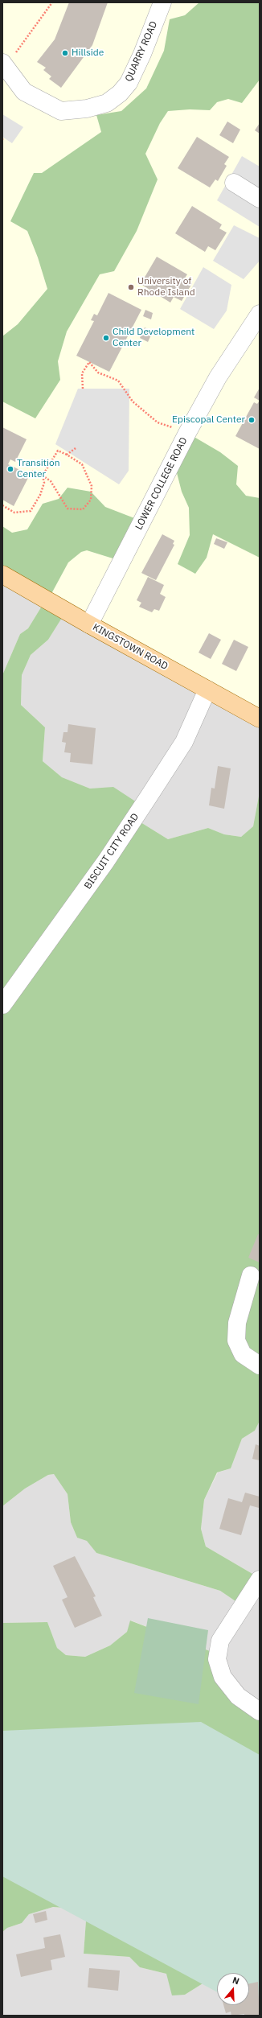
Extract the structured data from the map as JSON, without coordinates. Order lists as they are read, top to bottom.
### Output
{
  "streets": {
    "main road": ["KINGSTOWN ROAD"],
    "street": ["QUARRY ROAD", "LOWER COLLEGE ROAD", "BISCUIT CITY ROAD"]
  },
  "crossings": [
    ["LOWER COLLEGE ROAD", "KINGSTOWN ROAD"],
    ["KINGSTOWN ROAD", "BISCUIT CITY ROAD"]
  ],
  "places": [
    "Hillside",
    "University of Rhode Island",
    "Child Development Center",
    "Episcopal Center",
    "Transition Center"
  ],
  "north": "top"
}
